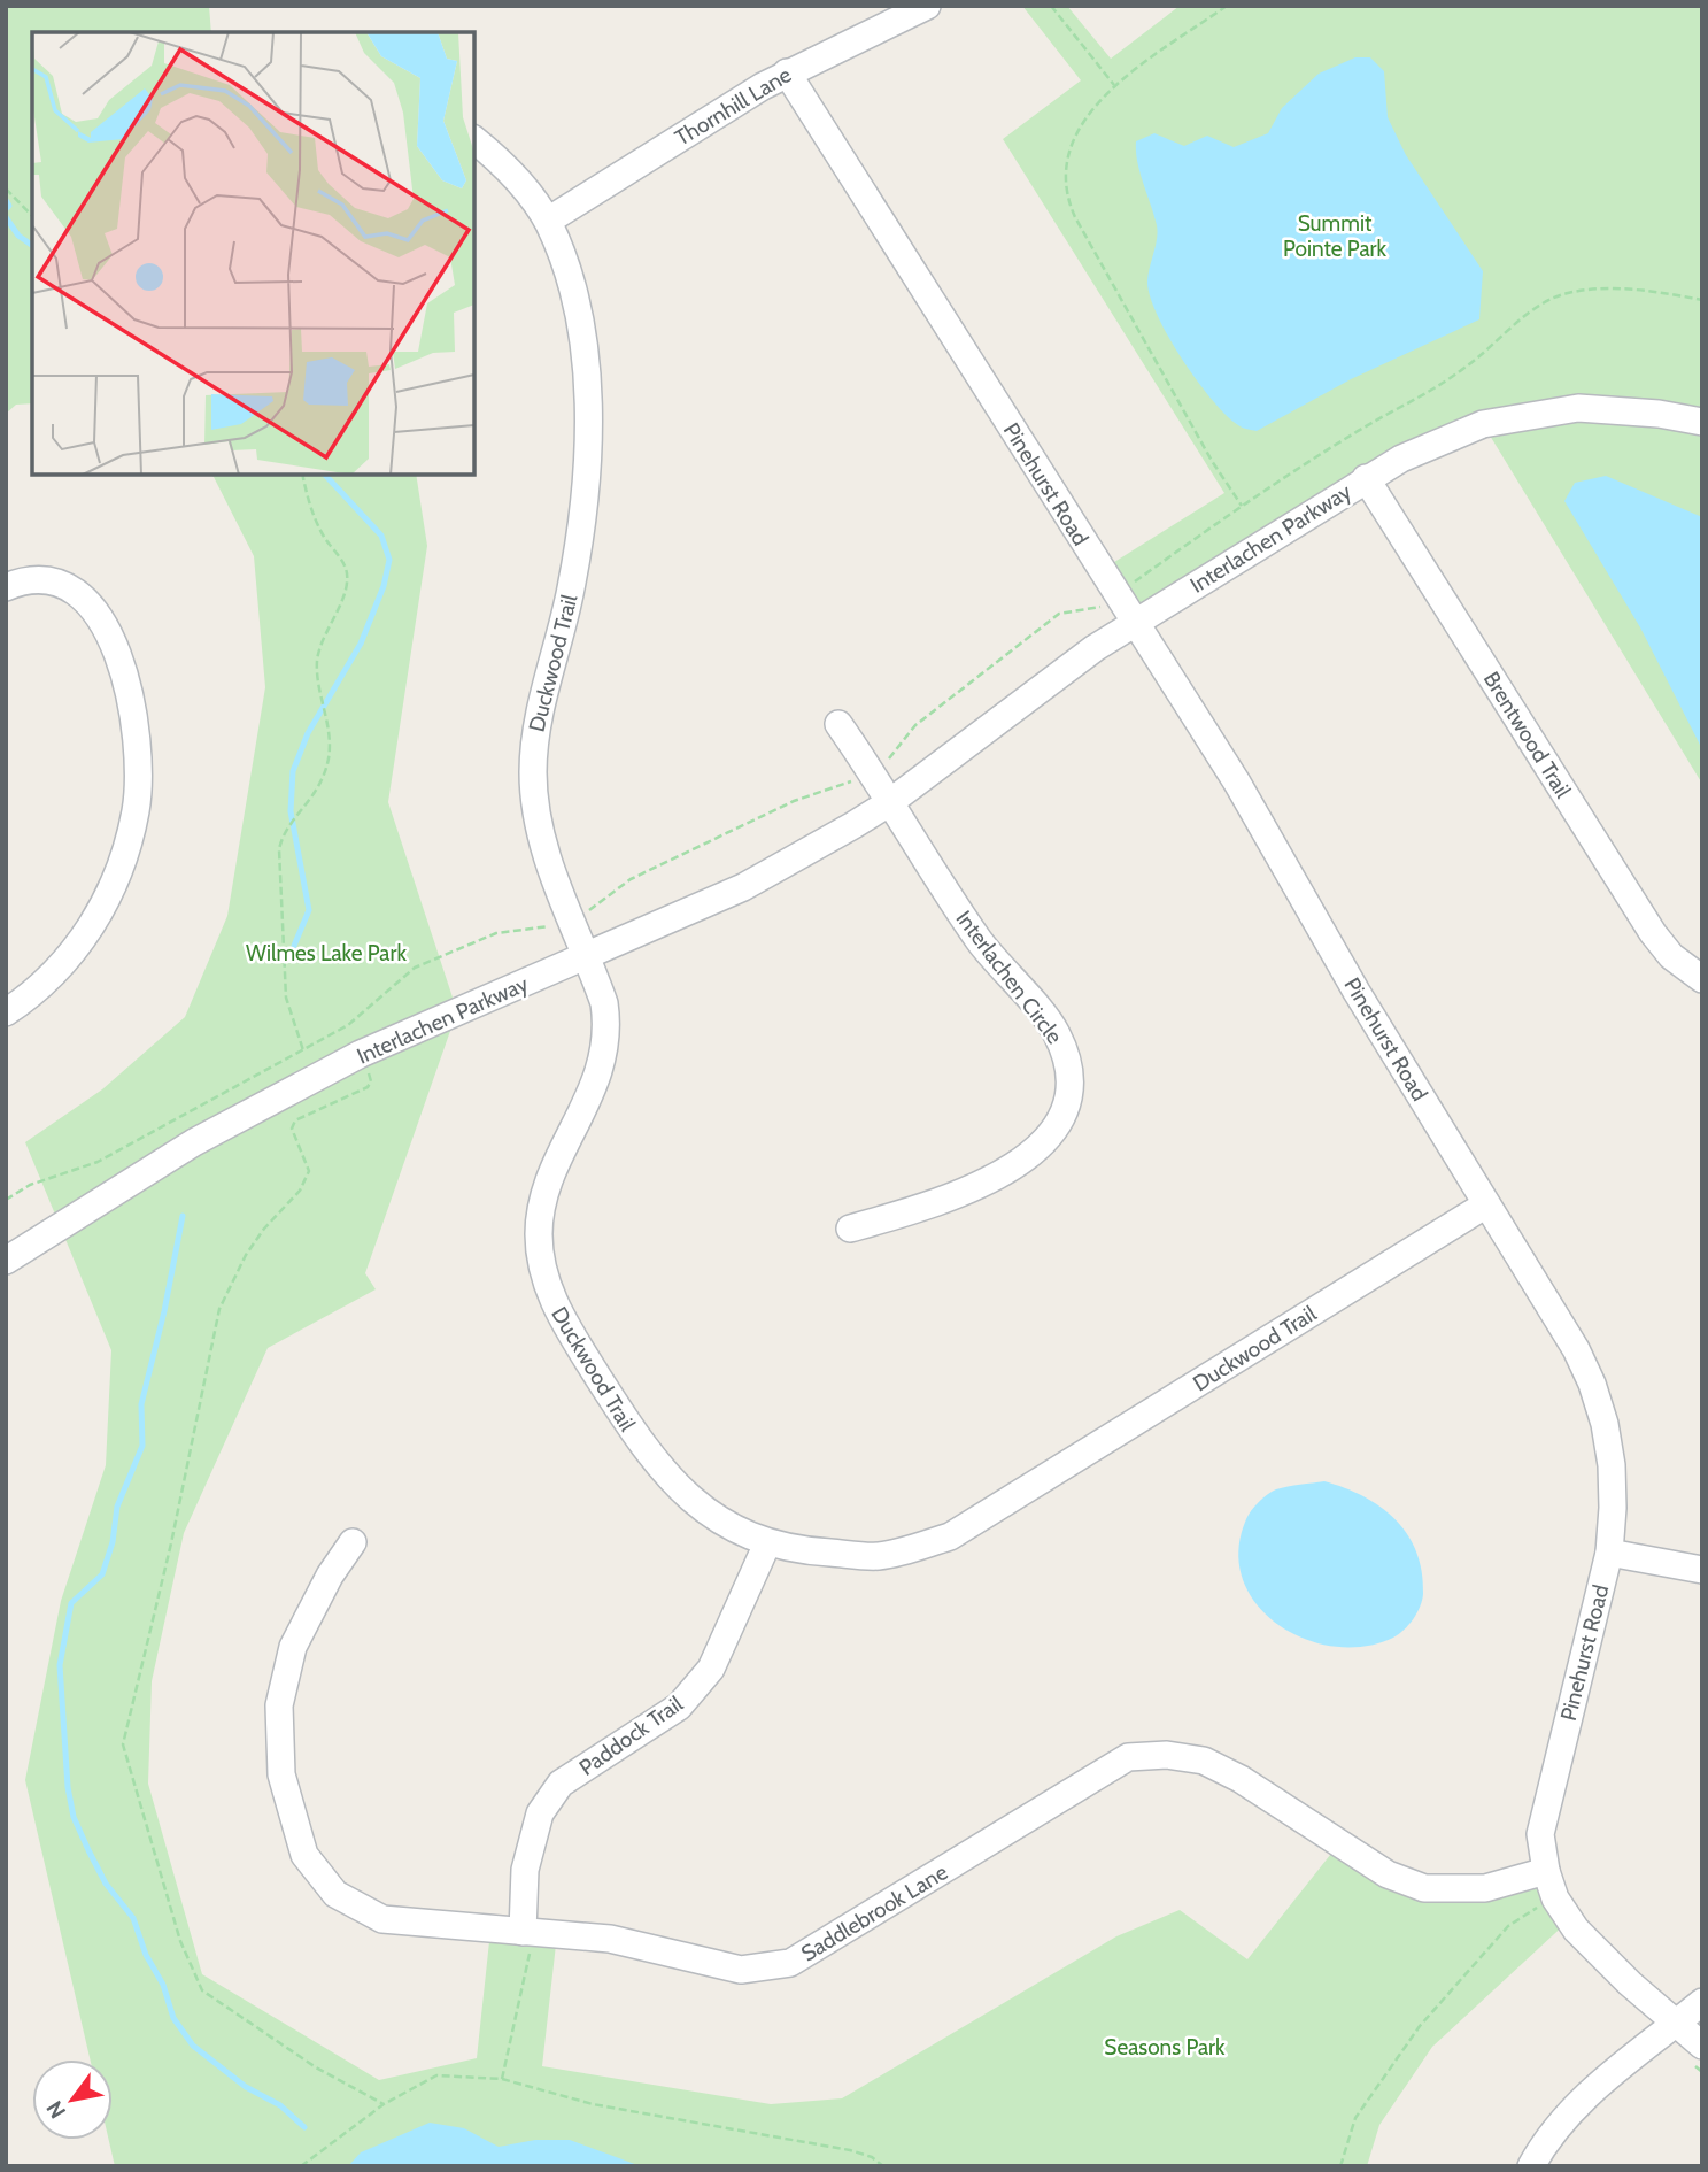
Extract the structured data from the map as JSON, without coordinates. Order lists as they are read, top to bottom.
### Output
{
  "streets": {
    "street": [
      "Thornhill Lane",
      "Pinehurst Road",
      "Interlachen Parkway",
      "Duckwood Trail",
      "Brentwood Trail",
      "Interlachen Circle",
      "Paddock Trail",
      "Saddlebrook Lane"
    ]
  },
  "crossings": [
    ["Thornhill Lane", "Pinehurst Road"],
    ["Thornhill Lane", "Duckwood Trail"],
    ["Pinehurst Road", "Interlachen Parkway"],
    ["Pinehurst Road", "Duckwood Trail"],
    ["Pinehurst Road", "Saddlebrook Lane"],
    ["Interlachen Parkway", "Duckwood Trail"],
    ["Interlachen Parkway", "Brentwood Trail"],
    ["Interlachen Parkway", "Interlachen Circle"],
    ["Duckwood Trail", "Paddock Trail"],
    ["Paddock Trail", "Saddlebrook Lane"]
  ],
  "parks": ["Summit Pointe Park", "Wilmes Lake Park", "Seasons Park"],
  "north": "bottom left"
}
